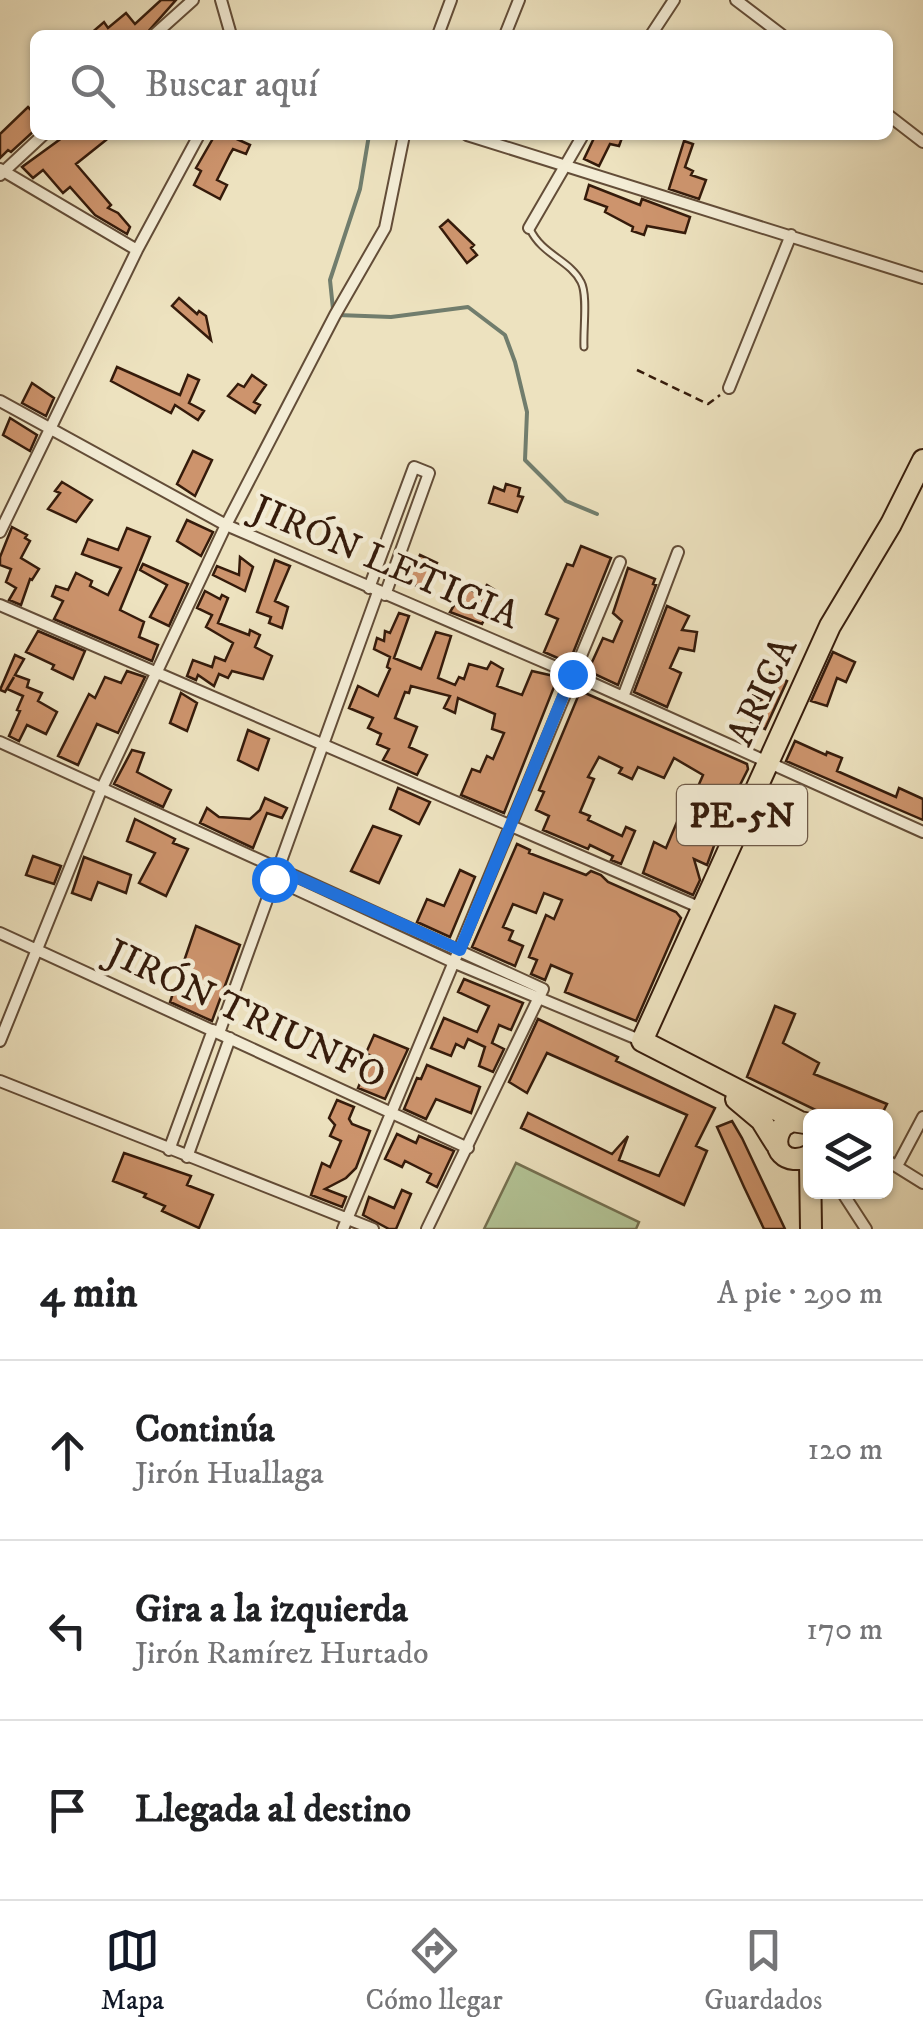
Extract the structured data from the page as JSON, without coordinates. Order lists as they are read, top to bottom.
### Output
{
  "streets": {
    "highway": ["ARICA", "PE-5N"],
    "street": ["JIRÓN LETICIA", "JIRÓN TRIUNFO"]
  },
  "crossings": [
    ["JIRÓN LETICIA", "ARICA"]
  ],
  "page": {
    "search": "Buscar aquí",
    "heading": ["4 min", "A pie · 290 m"],
    "list": [
      ["Continúa", "Jirón Huallaga", "120 m"],
      ["Gira a la izquierda", "Jirón Ramírez Hurtado", "170 m"],
      "Llegada al destino"
    ],
    "nav": ["Mapa", "Cómo llegar", "Guardados"]
  }
}
